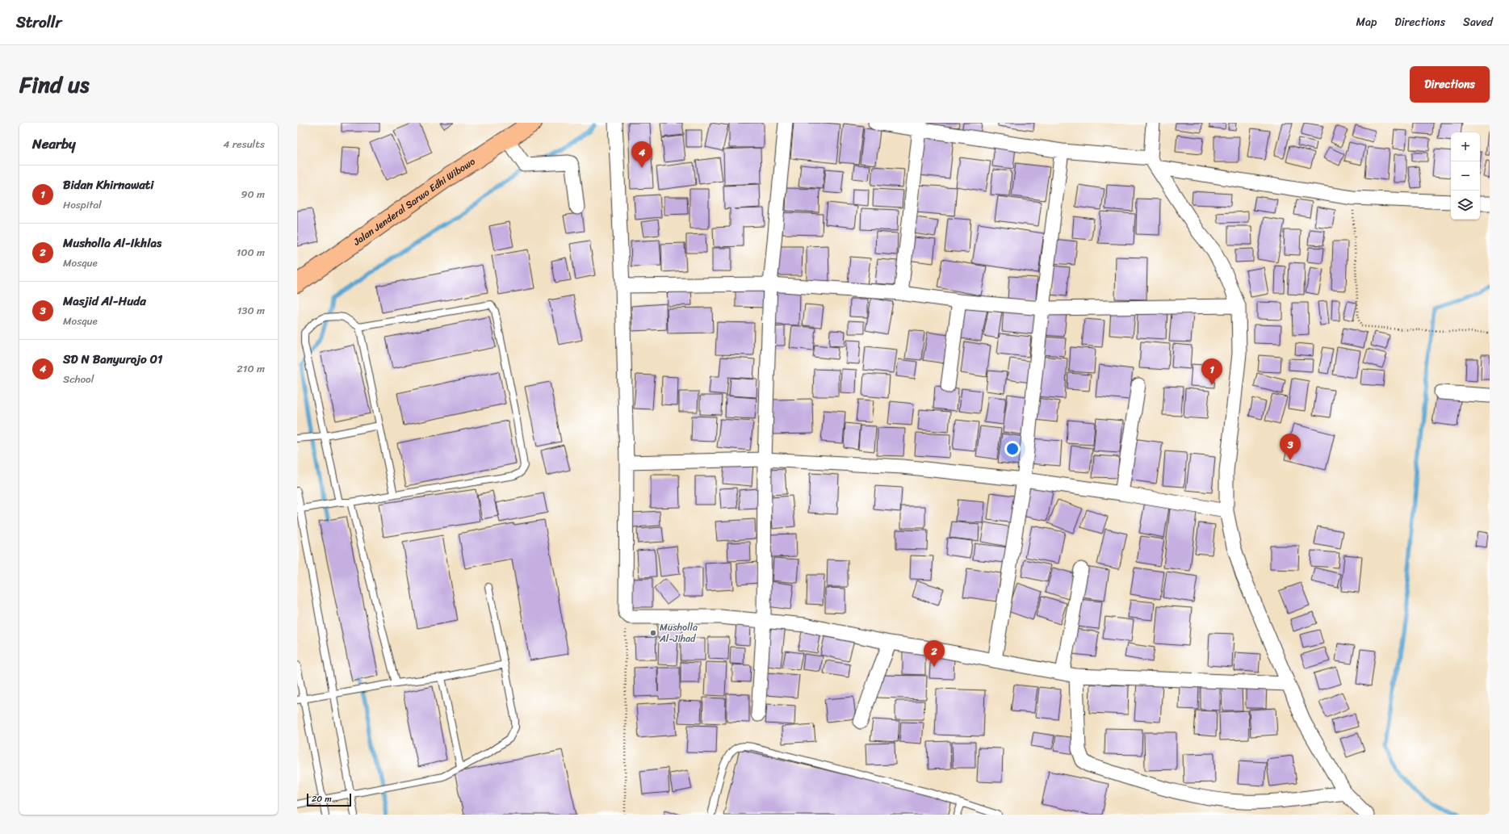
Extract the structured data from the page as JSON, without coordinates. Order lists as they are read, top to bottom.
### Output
{
  "streets": {
    "main road": ["Jalan Jenderal Sarwo Edhi Wibowo"]
  },
  "places": ["Musholla Al-Jihad"],
  "scale_bar": "20 m",
  "page": {
    "header": "Strollr",
    "nav": ["Map", "Directions", "Saved"],
    "title": "Find us",
    "buttons": "Directions",
    "heading": ["Nearby", "4 results"],
    "map_buttons": ["+", "−"],
    "pins": [
      "4",
      "1",
      "3",
      "2"
    ],
    "list": [
      {
        "mark": "1",
        "name": "Bidan Khirnawati",
        "note": "Hospital",
        "value": "90 m"
      },
      {
        "mark": "2",
        "name": "Musholla Al-Ikhlas",
        "note": "Mosque",
        "value": "100 m"
      },
      {
        "mark": "3",
        "name": "Masjid Al-Huda",
        "note": "Mosque",
        "value": "130 m"
      },
      {
        "mark": "4",
        "name": "SD N Banyurojo 01",
        "note": "School",
        "value": "210 m"
      }
    ],
    "scale": "20 m"
  }
}
